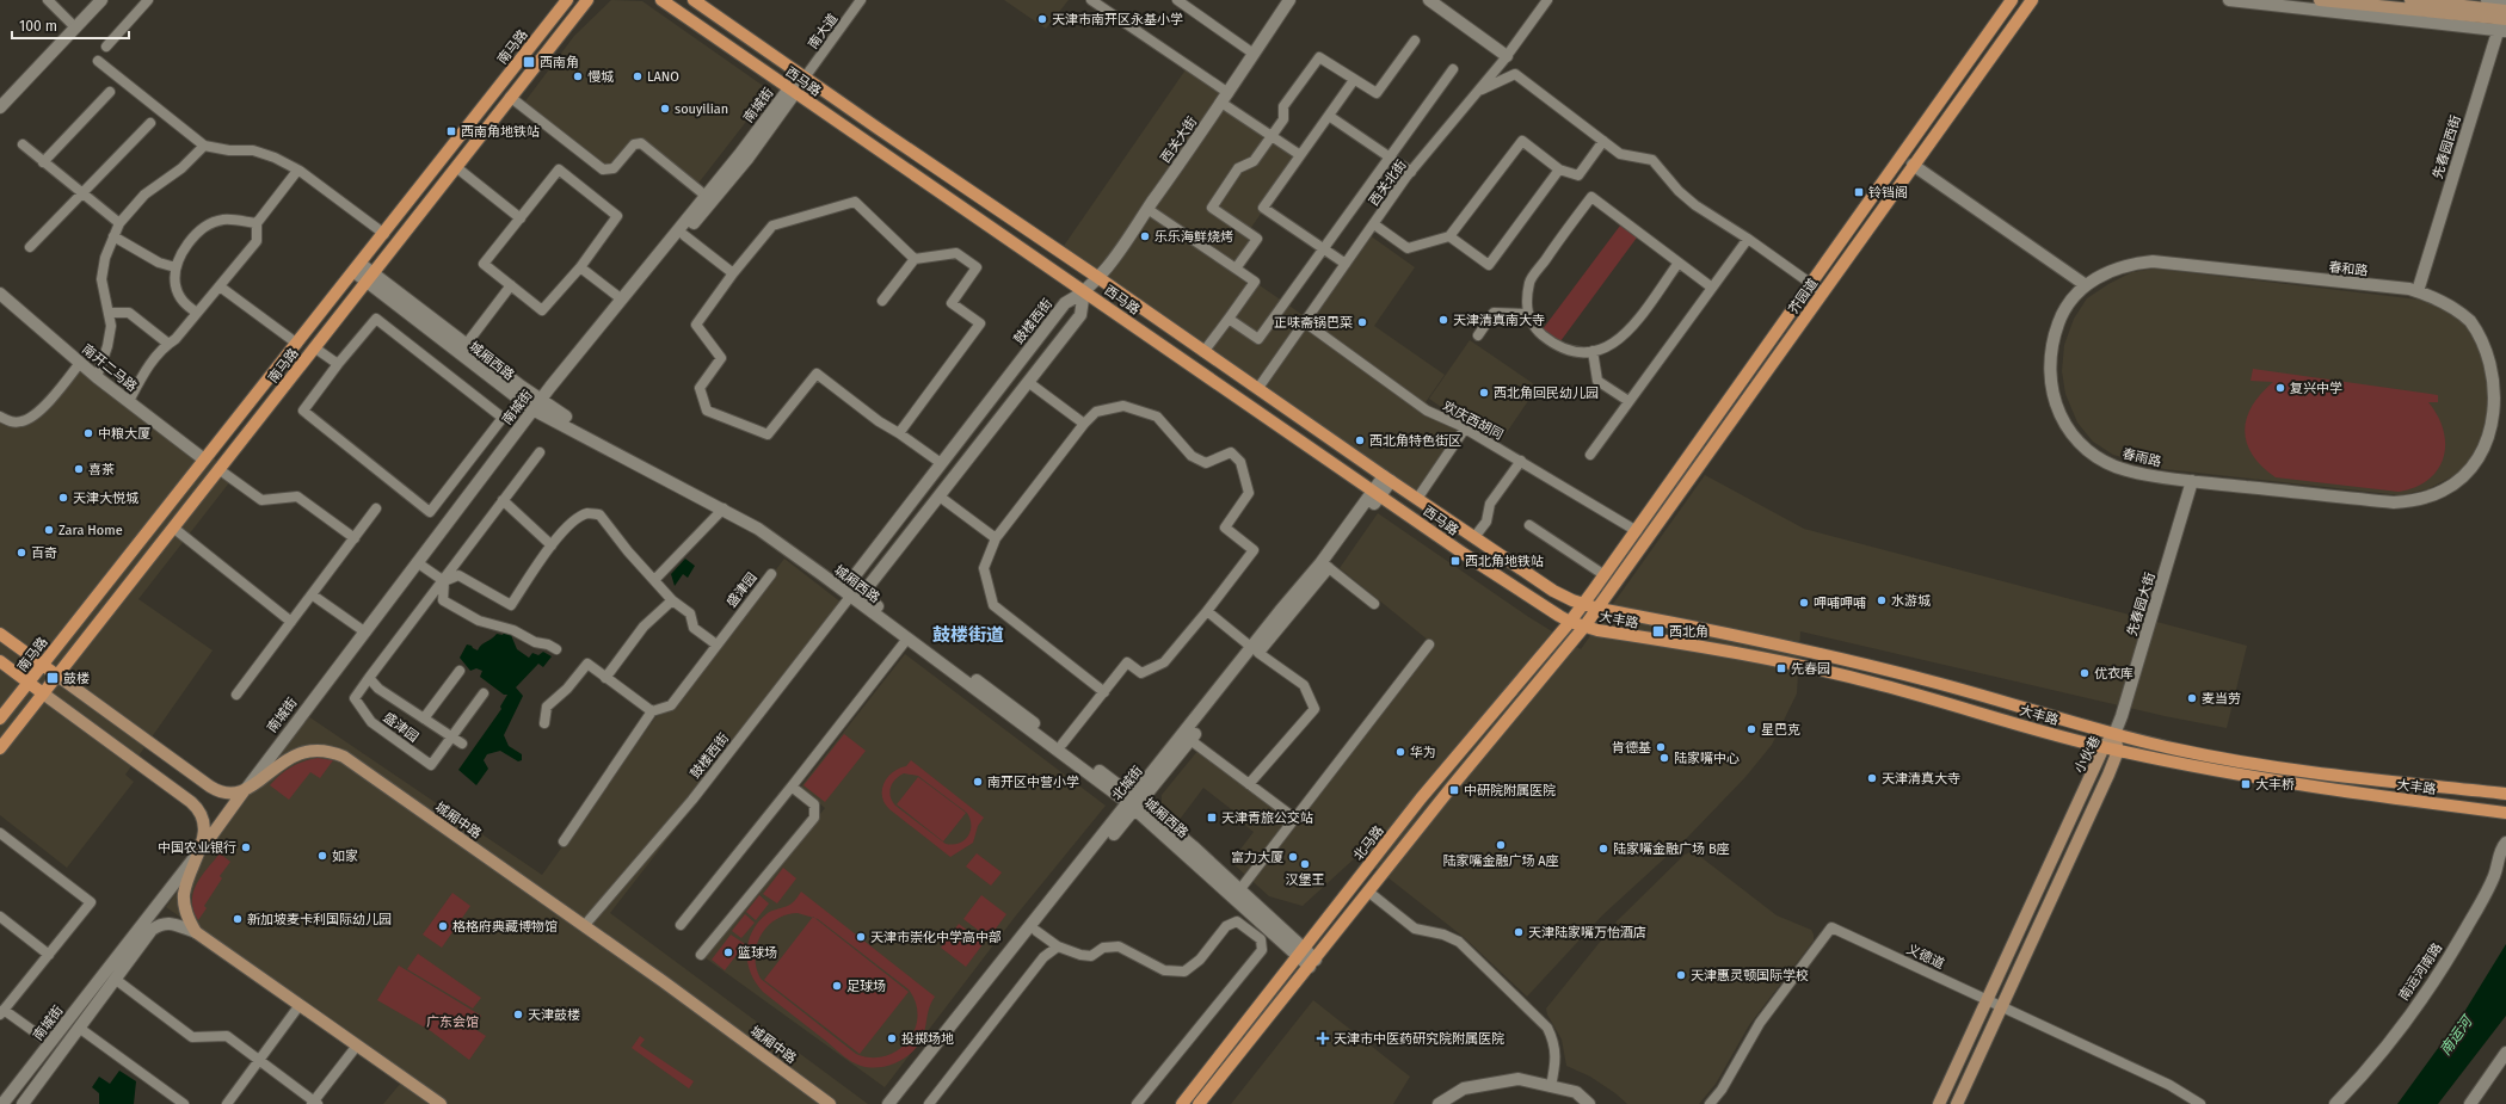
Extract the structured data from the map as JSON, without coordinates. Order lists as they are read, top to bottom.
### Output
{
  "streets": {
    "main road": [
      "南马路",
      "西马路",
      "南城街",
      "芥园道",
      "大丰路",
      "小伙巷",
      "城厢中路",
      "北马路"
    ],
    "street": [
      "南大道",
      "西关大街",
      "先春园西街",
      "西关北街",
      "春和路",
      "鼓楼西街",
      "城厢西路",
      "南开二马路",
      "欢庆西胡同",
      "春雨路",
      "盛津园",
      "先春园大街",
      "北城街",
      "义德道",
      "南运河南路"
    ]
  },
  "crossings": [
    ["南大道", "西马路"],
    ["南大道", "南城街"],
    ["南马路", "城厢西路"],
    ["南马路", "南开二马路"],
    ["西马路", "南城街"],
    ["西马路", "西关大街"],
    ["西马路", "西关北街"],
    ["西马路", "芥园道"],
    ["西马路", "鼓楼西街"],
    ["西马路", "大丰路"],
    ["西马路", "北城街"],
    ["西马路", "北马路"],
    ["南城街", "城厢西路"],
    ["南城街", "城厢中路"],
    ["西关大街", "鼓楼西街"],
    ["先春园西街", "春和路"],
    ["西关北街", "欢庆西胡同"],
    ["春和路", "春雨路"],
    ["芥园道", "欢庆西胡同"],
    ["芥园道", "大丰路"],
    ["芥园道", "北马路"],
    ["鼓楼西街", "城厢西路"],
    ["鼓楼西街", "城厢中路"],
    ["城厢西路", "北城街"],
    ["城厢西路", "北马路"],
    ["春雨路", "先春园大街"],
    ["先春园大街", "大丰路"],
    ["先春园大街", "小伙巷"],
    ["大丰路", "小伙巷"],
    ["大丰路", "北马路"],
    ["小伙巷", "义德道"]
  ],
  "districts": ["鼓楼街道"],
  "water": ["南运河"],
  "parks": ["广东会馆"],
  "places": {
    "other": [
      "天津市南开区永基小学",
      "慢城",
      "LANO",
      "souyilian",
      "乐乐海鲜烧烤",
      "天津清真南大寺",
      "正味斋锅巴菜",
      "复兴中学",
      "西北角回民幼儿园",
      "中粮大厦",
      "西北角特色街区",
      "喜茶",
      "天津大悦城",
      "Zara Home",
      "百奇",
      "水游城",
      "呷哺呷哺",
      "优衣库",
      "麦当劳",
      "星巴克",
      "肯德基",
      "华为",
      "陆家嘴中心",
      "天津清真大寺",
      "南开区中营小学",
      "陆家嘴金融广场 A座",
      "中国农业银行",
      "陆家嘴金融广场 B座",
      "如家",
      "富力大厦",
      "汉堡王",
      "新加坡麦卡利国际幼儿园",
      "格格府典藏博物馆",
      "天津陆家嘴万怡酒店",
      "天津市崇化中学高中部",
      "篮球场",
      "天津惠灵顿国际学校",
      "足球场",
      "天津鼓楼",
      "投掷场地"
    ],
    "transit": [
      "西南角",
      "西南角地铁站",
      "铃铛阁",
      "西北角地铁站",
      "西北角",
      "先春园",
      "鼓楼",
      "大丰桥",
      "中研院附属医院",
      "天津青旅公交站"
    ],
    "health": ["天津市中医药研究院附属医院"]
  },
  "scale_bar": "100 m"
}
